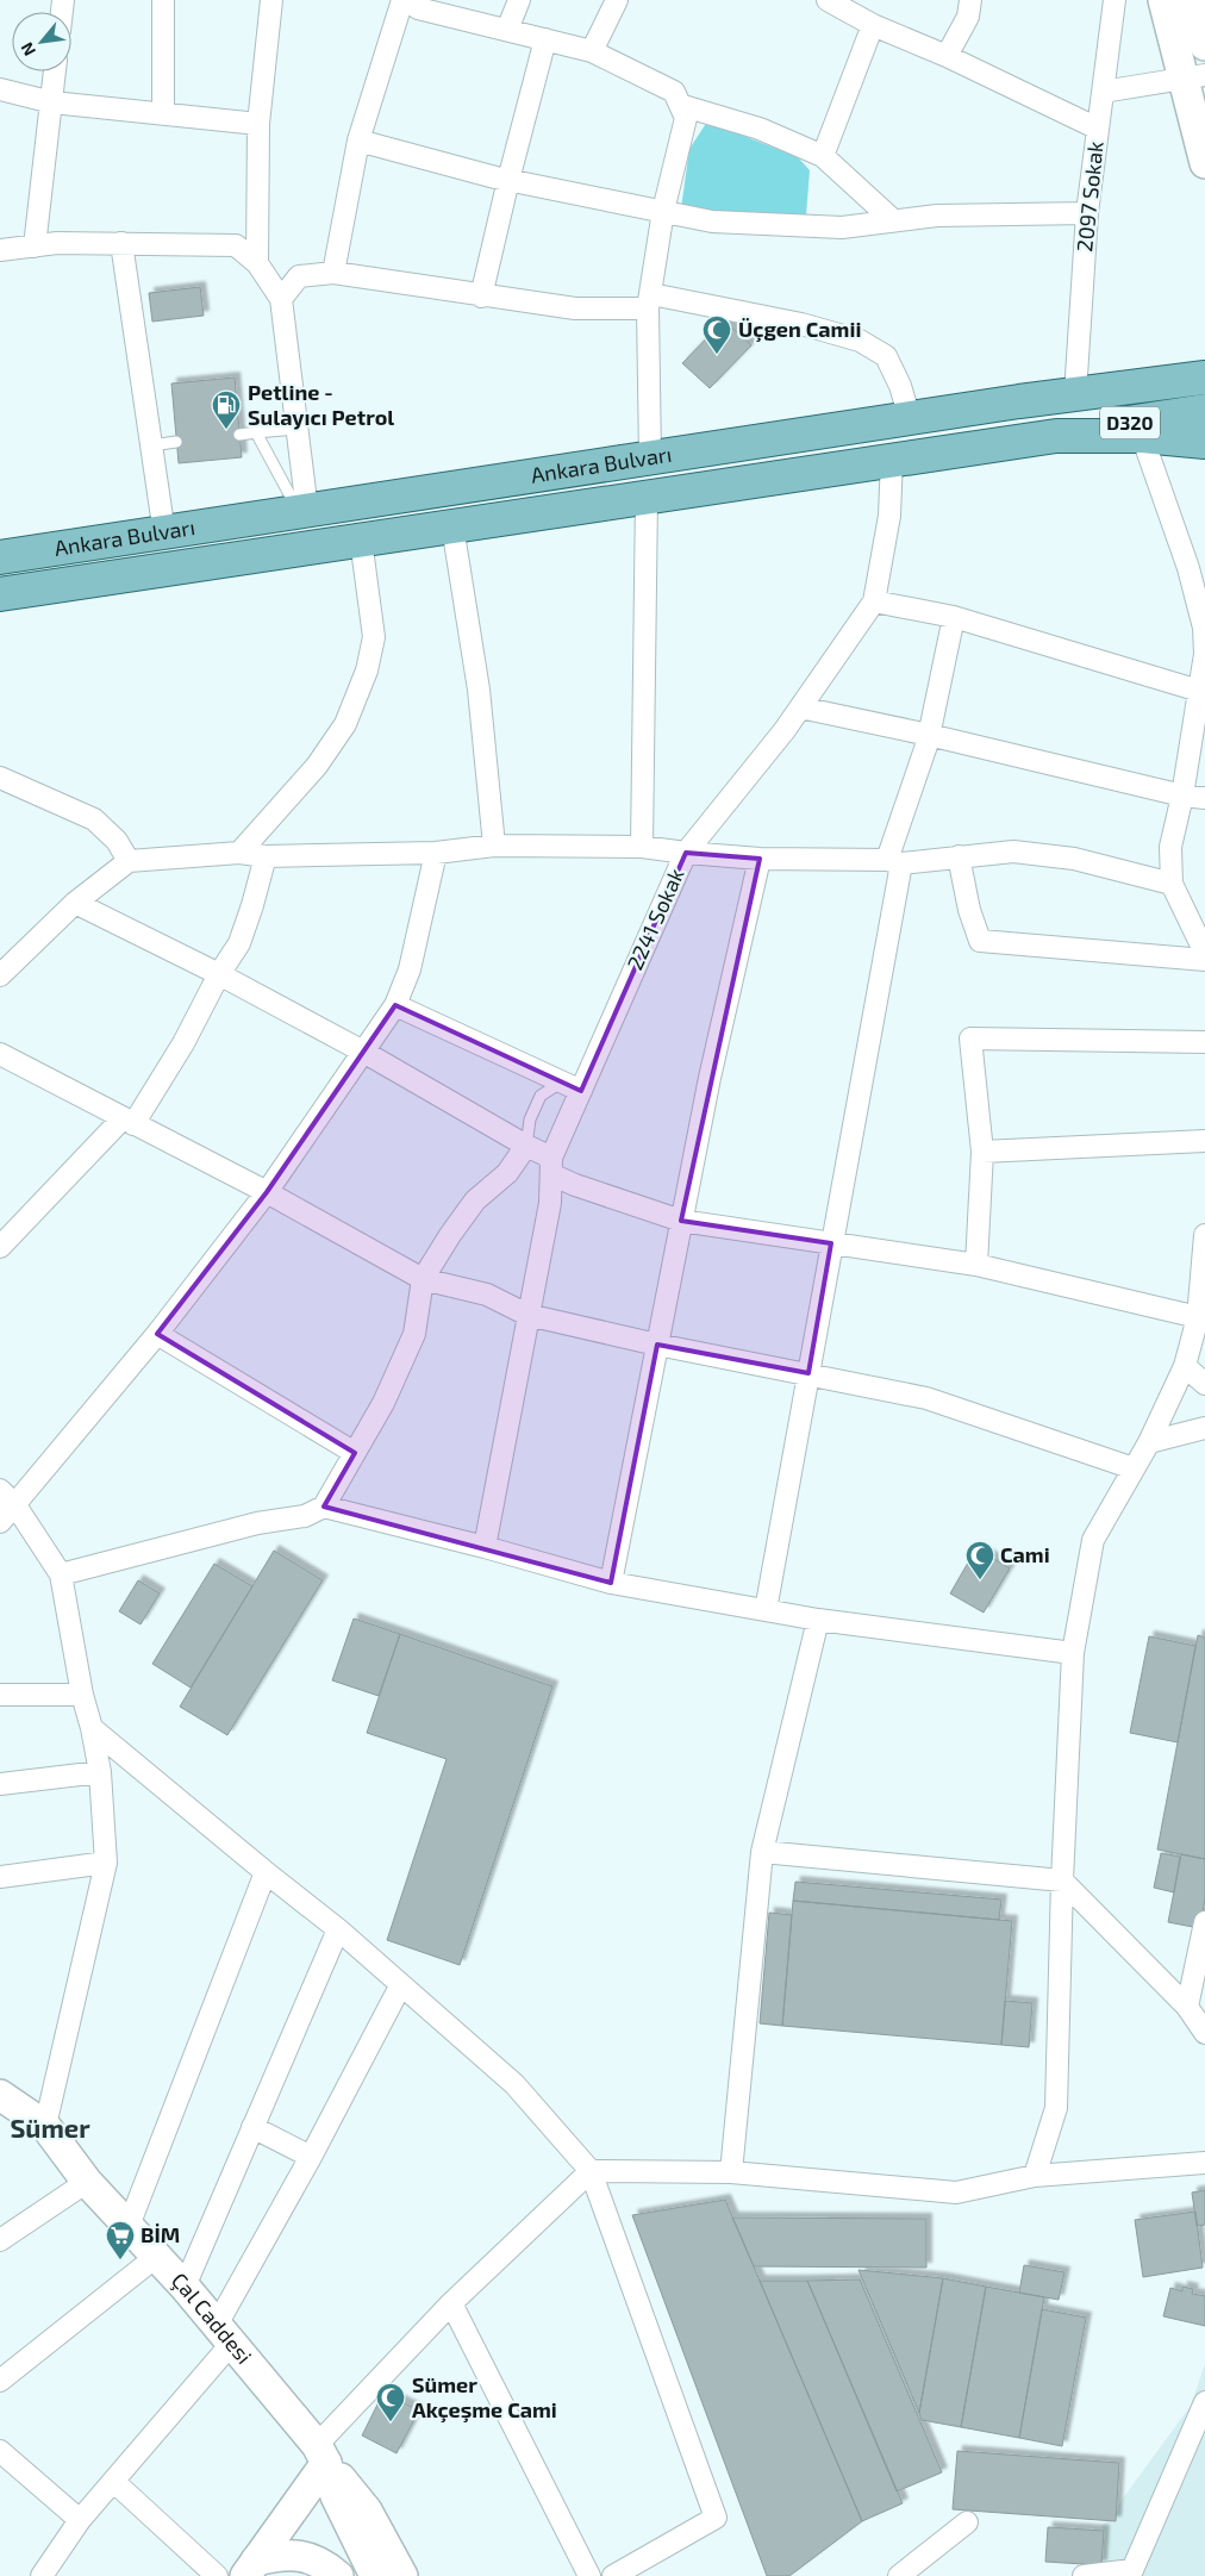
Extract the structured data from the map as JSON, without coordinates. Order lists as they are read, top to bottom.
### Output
{
  "streets": {
    "main road": ["D320", "Ankara Bulvarı"],
    "street": ["2097 Sokak", "2241 Sokak", "Çal Caddesi"]
  },
  "crossings": [
    ["2097 Sokak", "Ankara Bulvarı"]
  ],
  "districts": ["Sümer"],
  "places": {
    "mosque": ["Üçgen Camii", "Cami", "Sümer Akçeşme Cami"],
    "fuel station": ["Petline - Sulayıcı Petrol"],
    "supermarket": ["BİM"]
  },
  "north": "bottom left"
}
